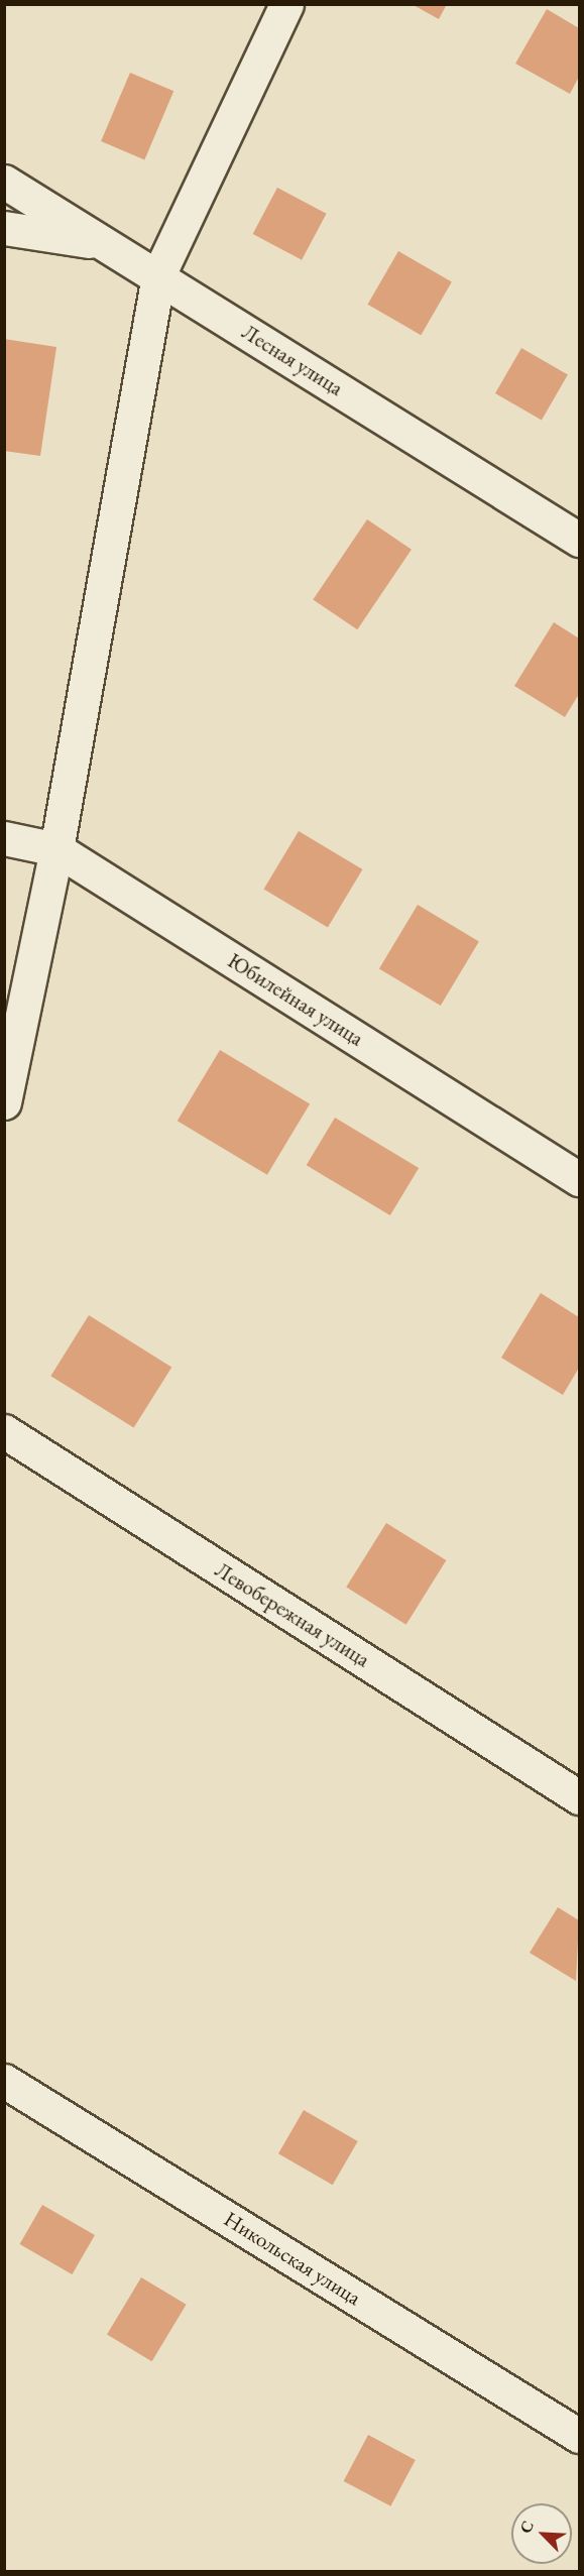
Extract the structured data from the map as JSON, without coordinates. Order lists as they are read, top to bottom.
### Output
{
  "streets": {
    "street": [
      "Лесная улица",
      "Юбилейная улица",
      "Левобережная улица",
      "Никольская улица"
    ]
  },
  "north": "top left"
}
